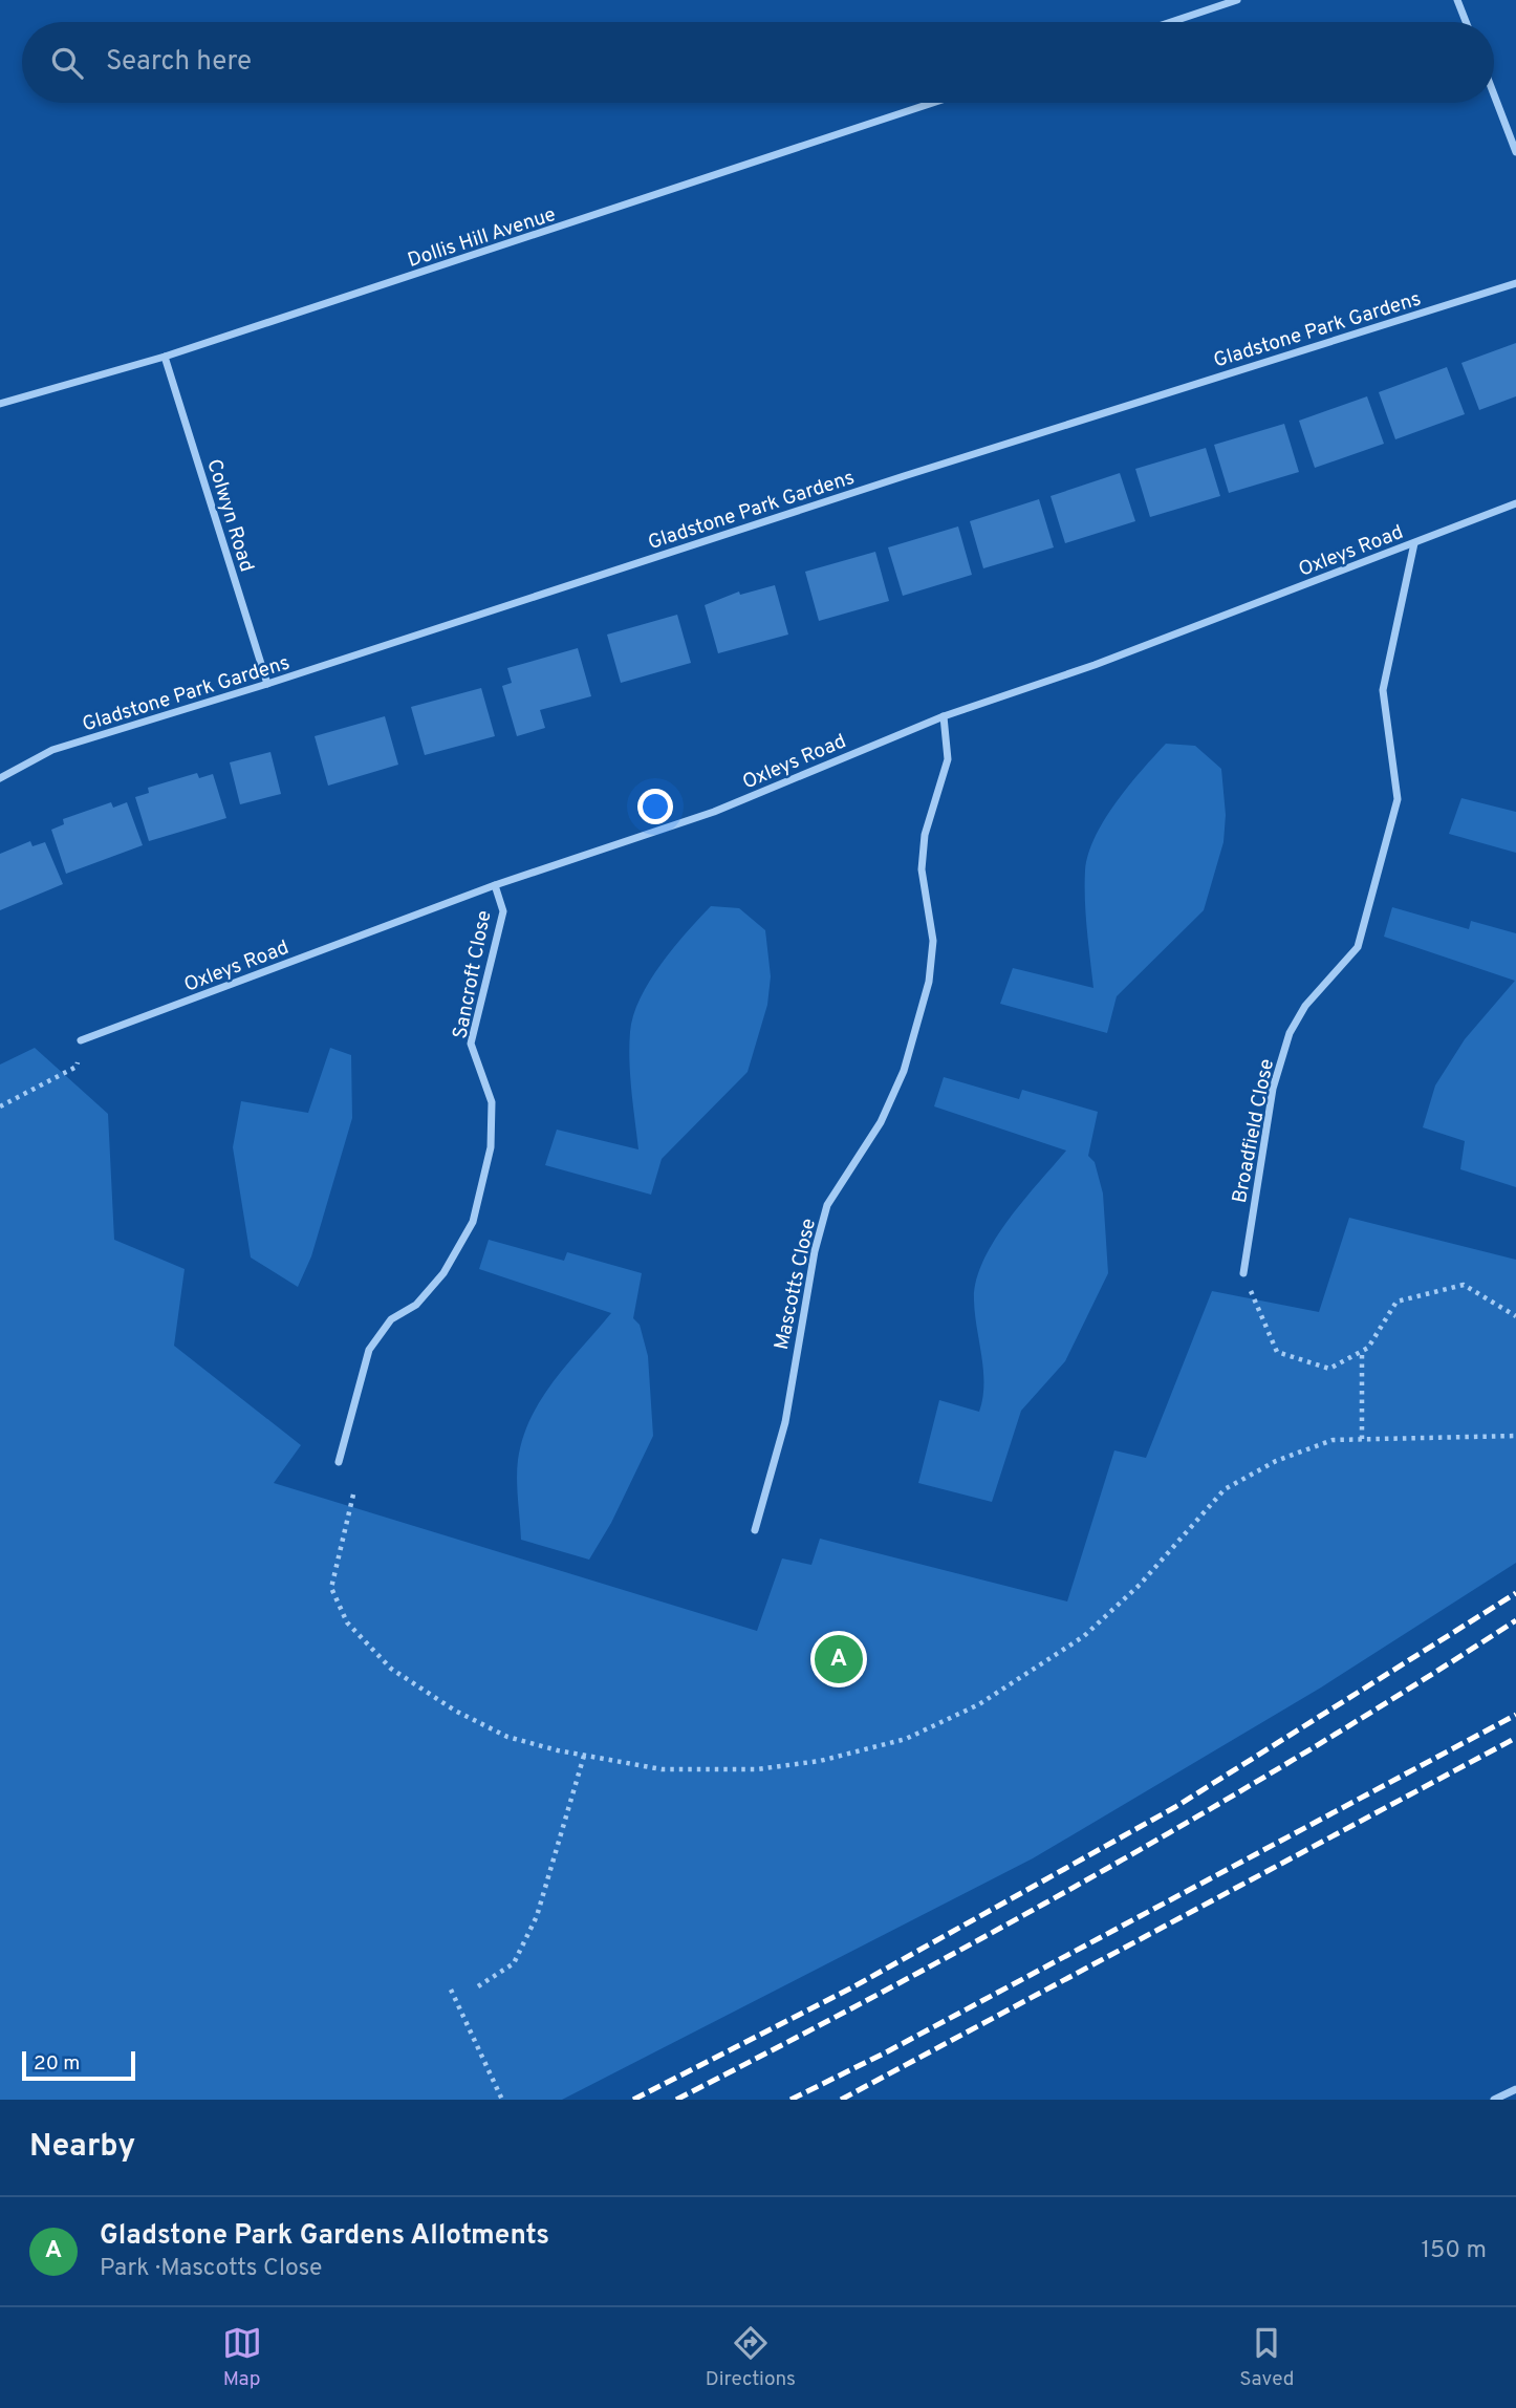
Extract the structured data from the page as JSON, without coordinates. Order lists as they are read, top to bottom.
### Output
{
  "streets": {
    "street": [
      "Dollis Hill Avenue",
      "Gladstone Park Gardens",
      "Colwyn Road",
      "Oxleys Road",
      "Sancroft Close",
      "Broadfield Close",
      "Mascotts Close"
    ]
  },
  "crossings": [
    ["Dollis Hill Avenue", "Colwyn Road"],
    ["Gladstone Park Gardens", "Colwyn Road"],
    ["Oxleys Road", "Sancroft Close"],
    ["Oxleys Road", "Broadfield Close"],
    ["Oxleys Road", "Mascotts Close"]
  ],
  "scale_bar": "20 m",
  "page": {
    "search": "Search here",
    "pins": "A",
    "scale": "20 m",
    "heading": "Nearby",
    "list": [
      {
        "mark": "A",
        "name": "Gladstone Park Gardens Allotments",
        "note": "Park · Mascotts Close",
        "value": "150 m"
      }
    ],
    "nav": ["Map", "Directions", "Saved"]
  }
}
